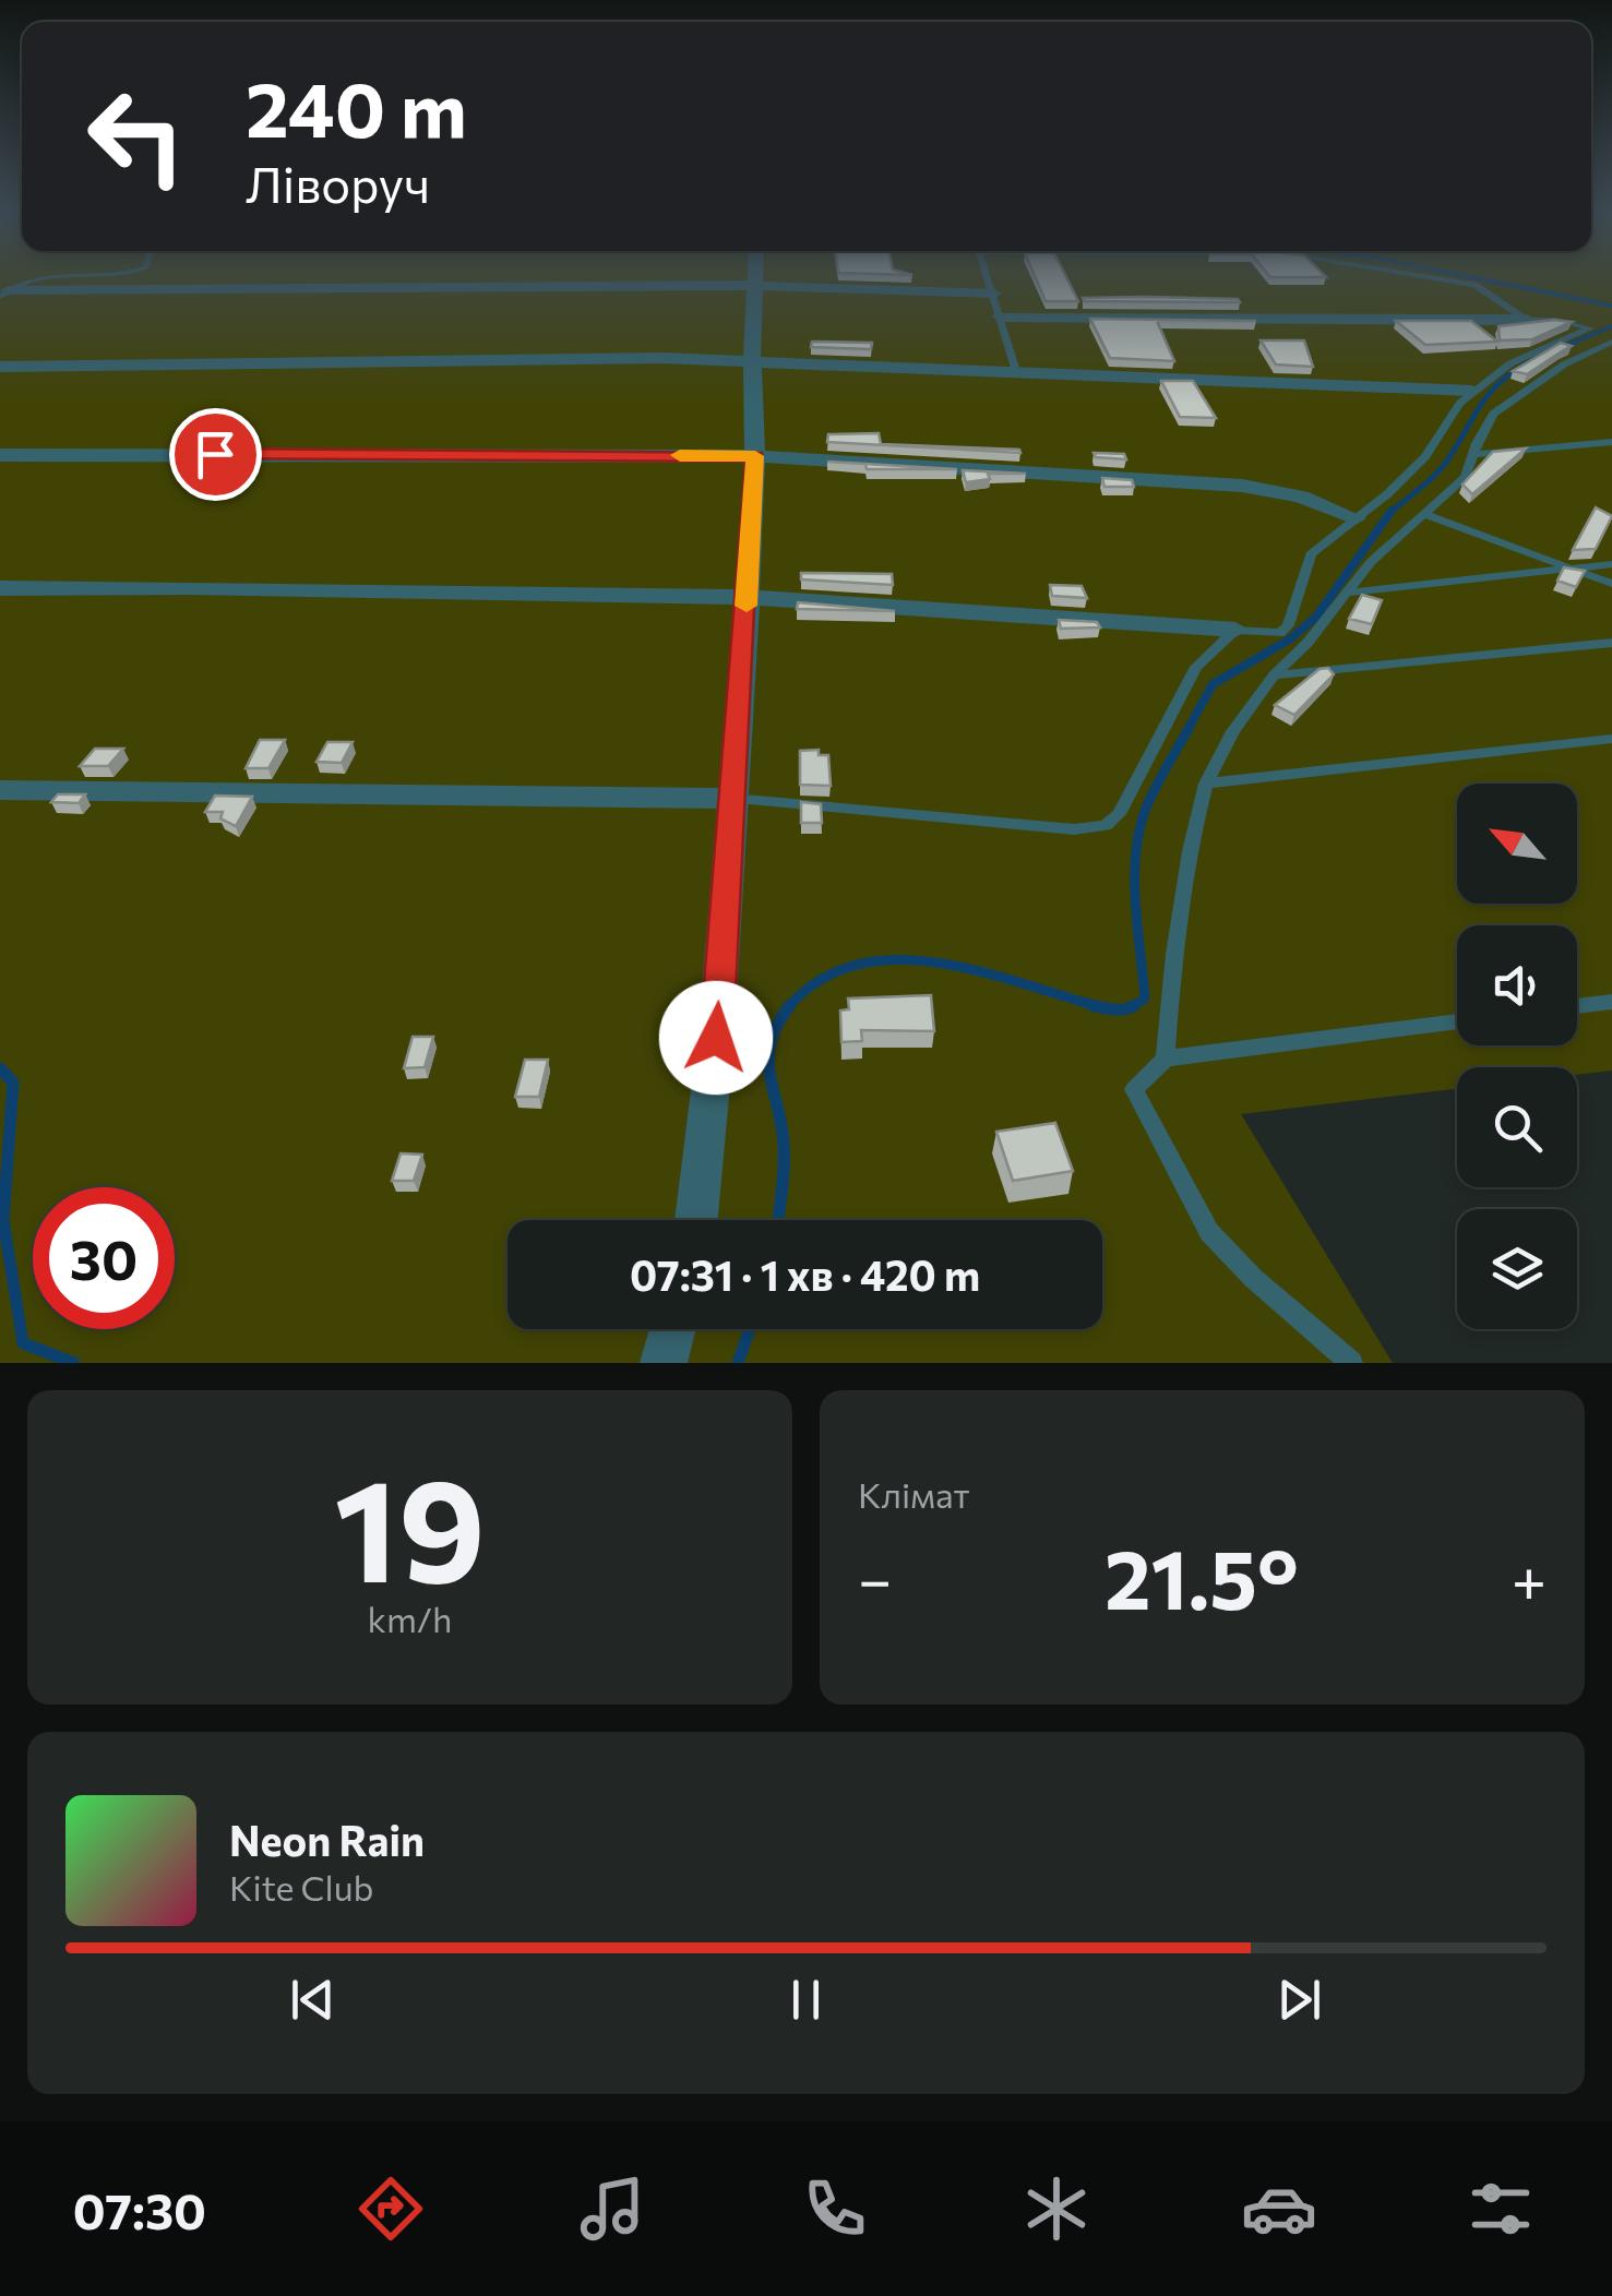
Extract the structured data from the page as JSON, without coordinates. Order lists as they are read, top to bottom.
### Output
{
  "north": "top left",
  "page": {
    "turn": ["240 m", "Ліворуч"],
    "limit": "30",
    "trip": "07:31 · 1 хв · 420 m",
    "tile": [
      ["19", "km/h"],
      "Клімат"
    ],
    "heat": ["−", "21.5°", "+"],
    "song": ["Neon Rain", "Kite Club"],
    "tabs": "07:30"
  }
}
